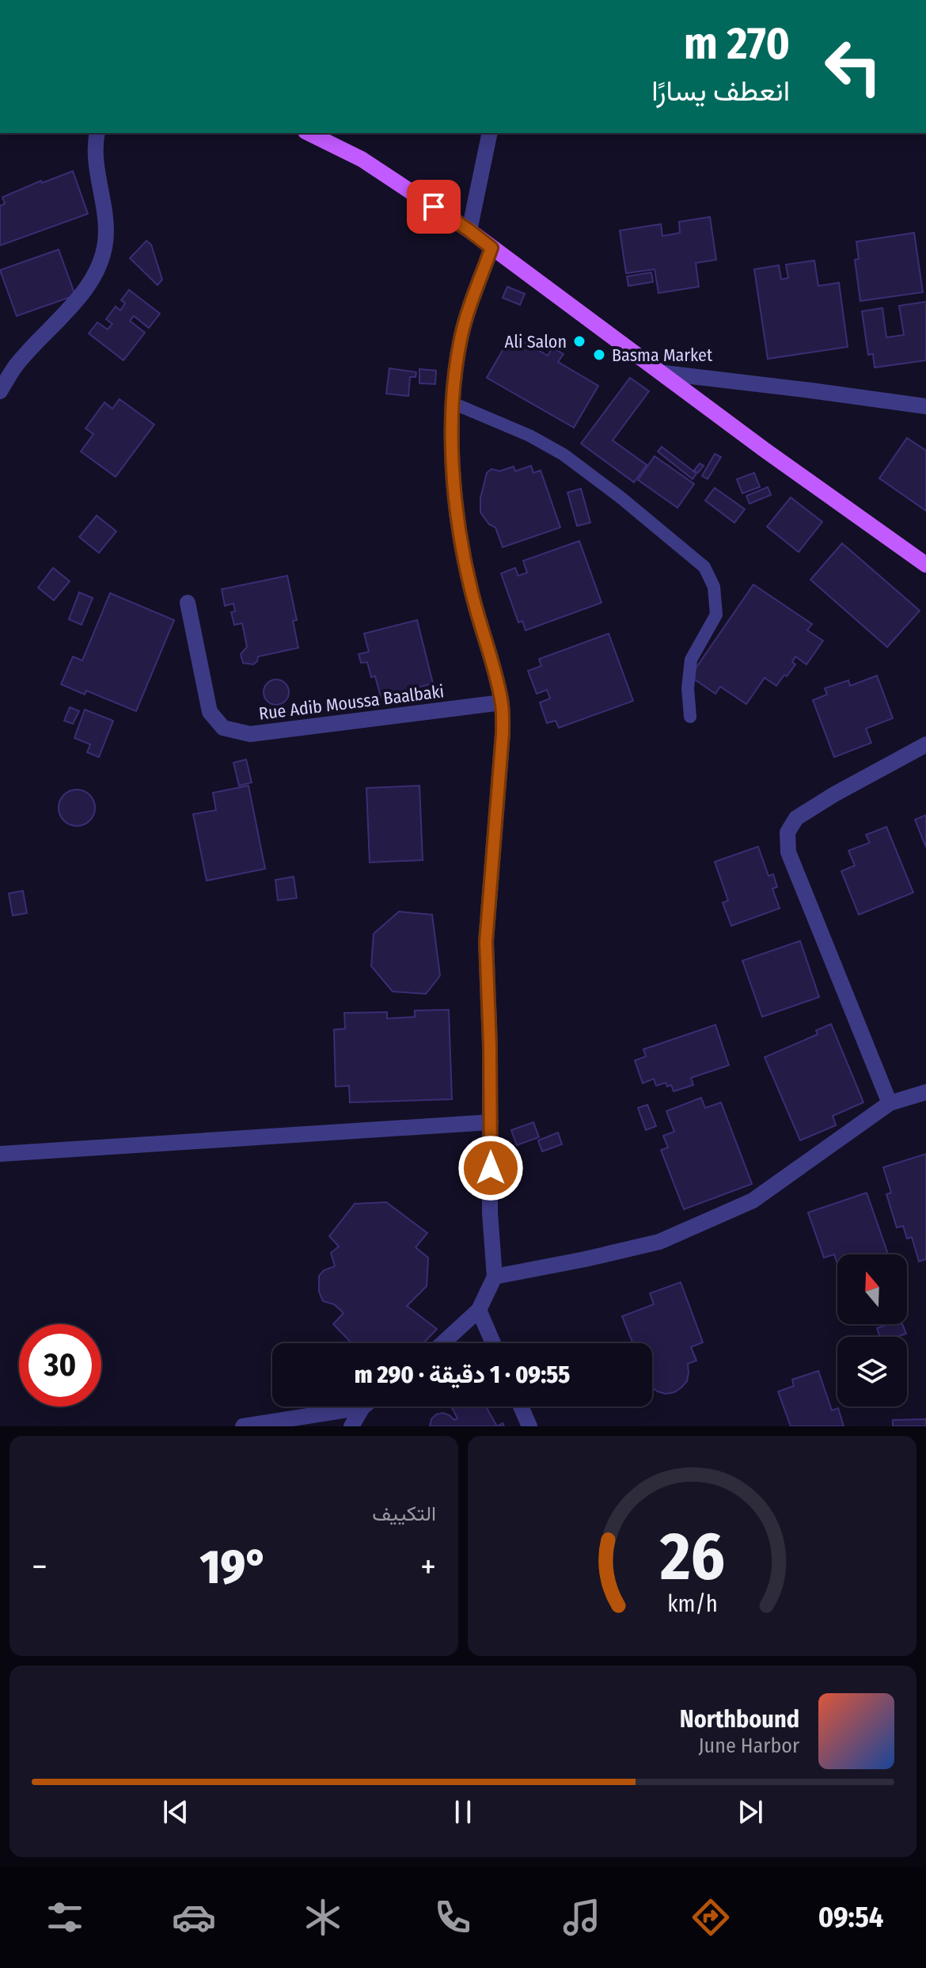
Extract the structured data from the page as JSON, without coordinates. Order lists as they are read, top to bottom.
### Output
{
  "streets": {
    "street": ["Rue Adib Moussa Baalbaki"]
  },
  "places": ["Ali Salon", "Basma Market"],
  "north": "top",
  "page": {
    "turn": ["270 m", "انعطف يسارًا"],
    "limit": "30",
    "trip": "09:55 · 1 دقيقة · 290 m",
    "tile": "التكييف",
    "heat": ["−", "19°", "+"],
    "song": ["Northbound", "June Harbor"],
    "tabs": "09:54",
    "gauge": ["26", "km/h"]
  }
}
